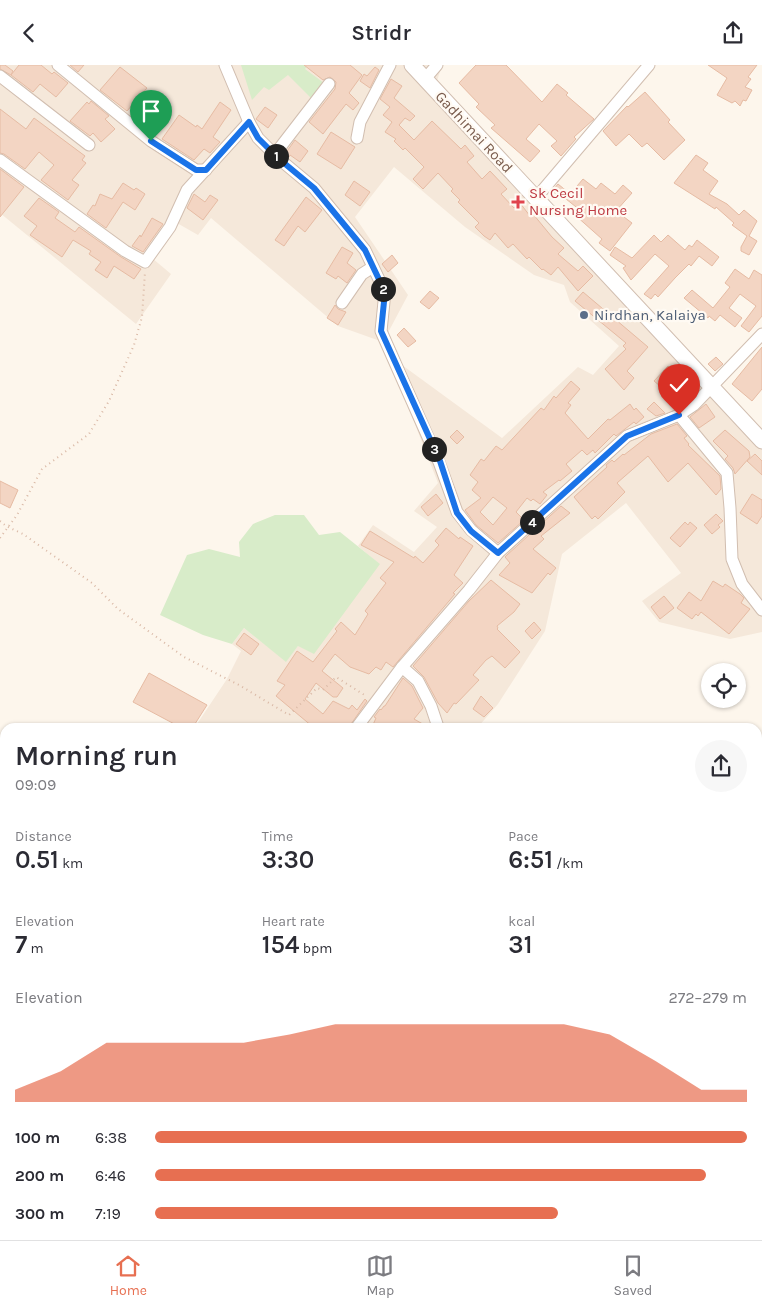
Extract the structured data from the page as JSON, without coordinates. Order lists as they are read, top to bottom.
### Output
{
  "streets": {
    "street": ["Gadhimai Road"]
  },
  "places": {
    "health": ["Sk Cecil Nursing Home"],
    "other": ["Nirdhan, Kalaiya"]
  },
  "page": {
    "header": "Stridr",
    "pins": [
      "1",
      "2",
      "3",
      "4"
    ],
    "heading": ["Morning run", "09:09"],
    "stats": [
      ["Distance", "0.51 km"],
      ["Time", "3:30"],
      ["Pace", "6:51 /km"],
      ["Elevation", "7 m"],
      ["Heart rate", "154 bpm"],
      ["kcal", "31"]
    ],
    "chart": ["Elevation", "272–279 m"],
    "list": [
      {
        "name": "100 m",
        "note": "6:38"
      },
      {
        "name": "200 m",
        "note": "6:46"
      },
      {
        "name": "300 m",
        "note": "7:19"
      }
    ],
    "tabs": ["Home", "Map", "Saved"]
  }
}
